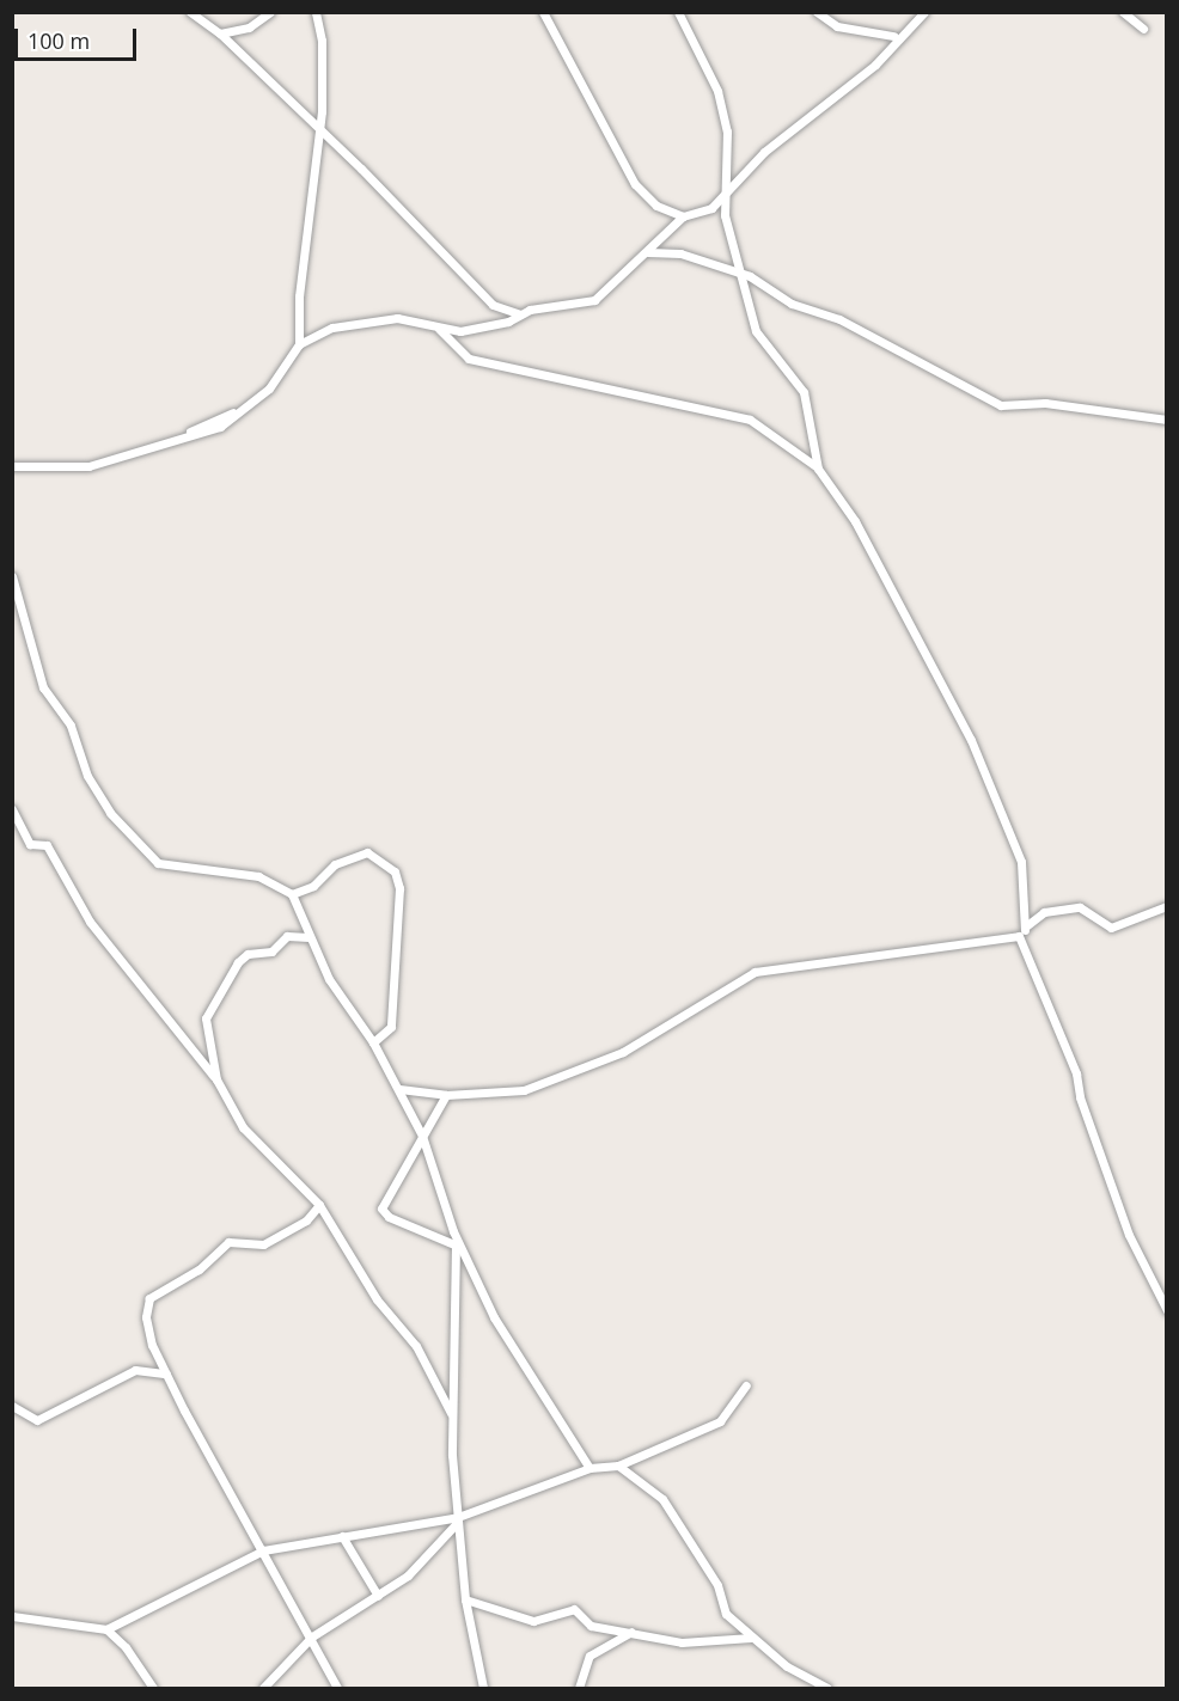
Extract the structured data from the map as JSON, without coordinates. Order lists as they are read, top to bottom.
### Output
{
  "scale_bar": "100 m"
}
